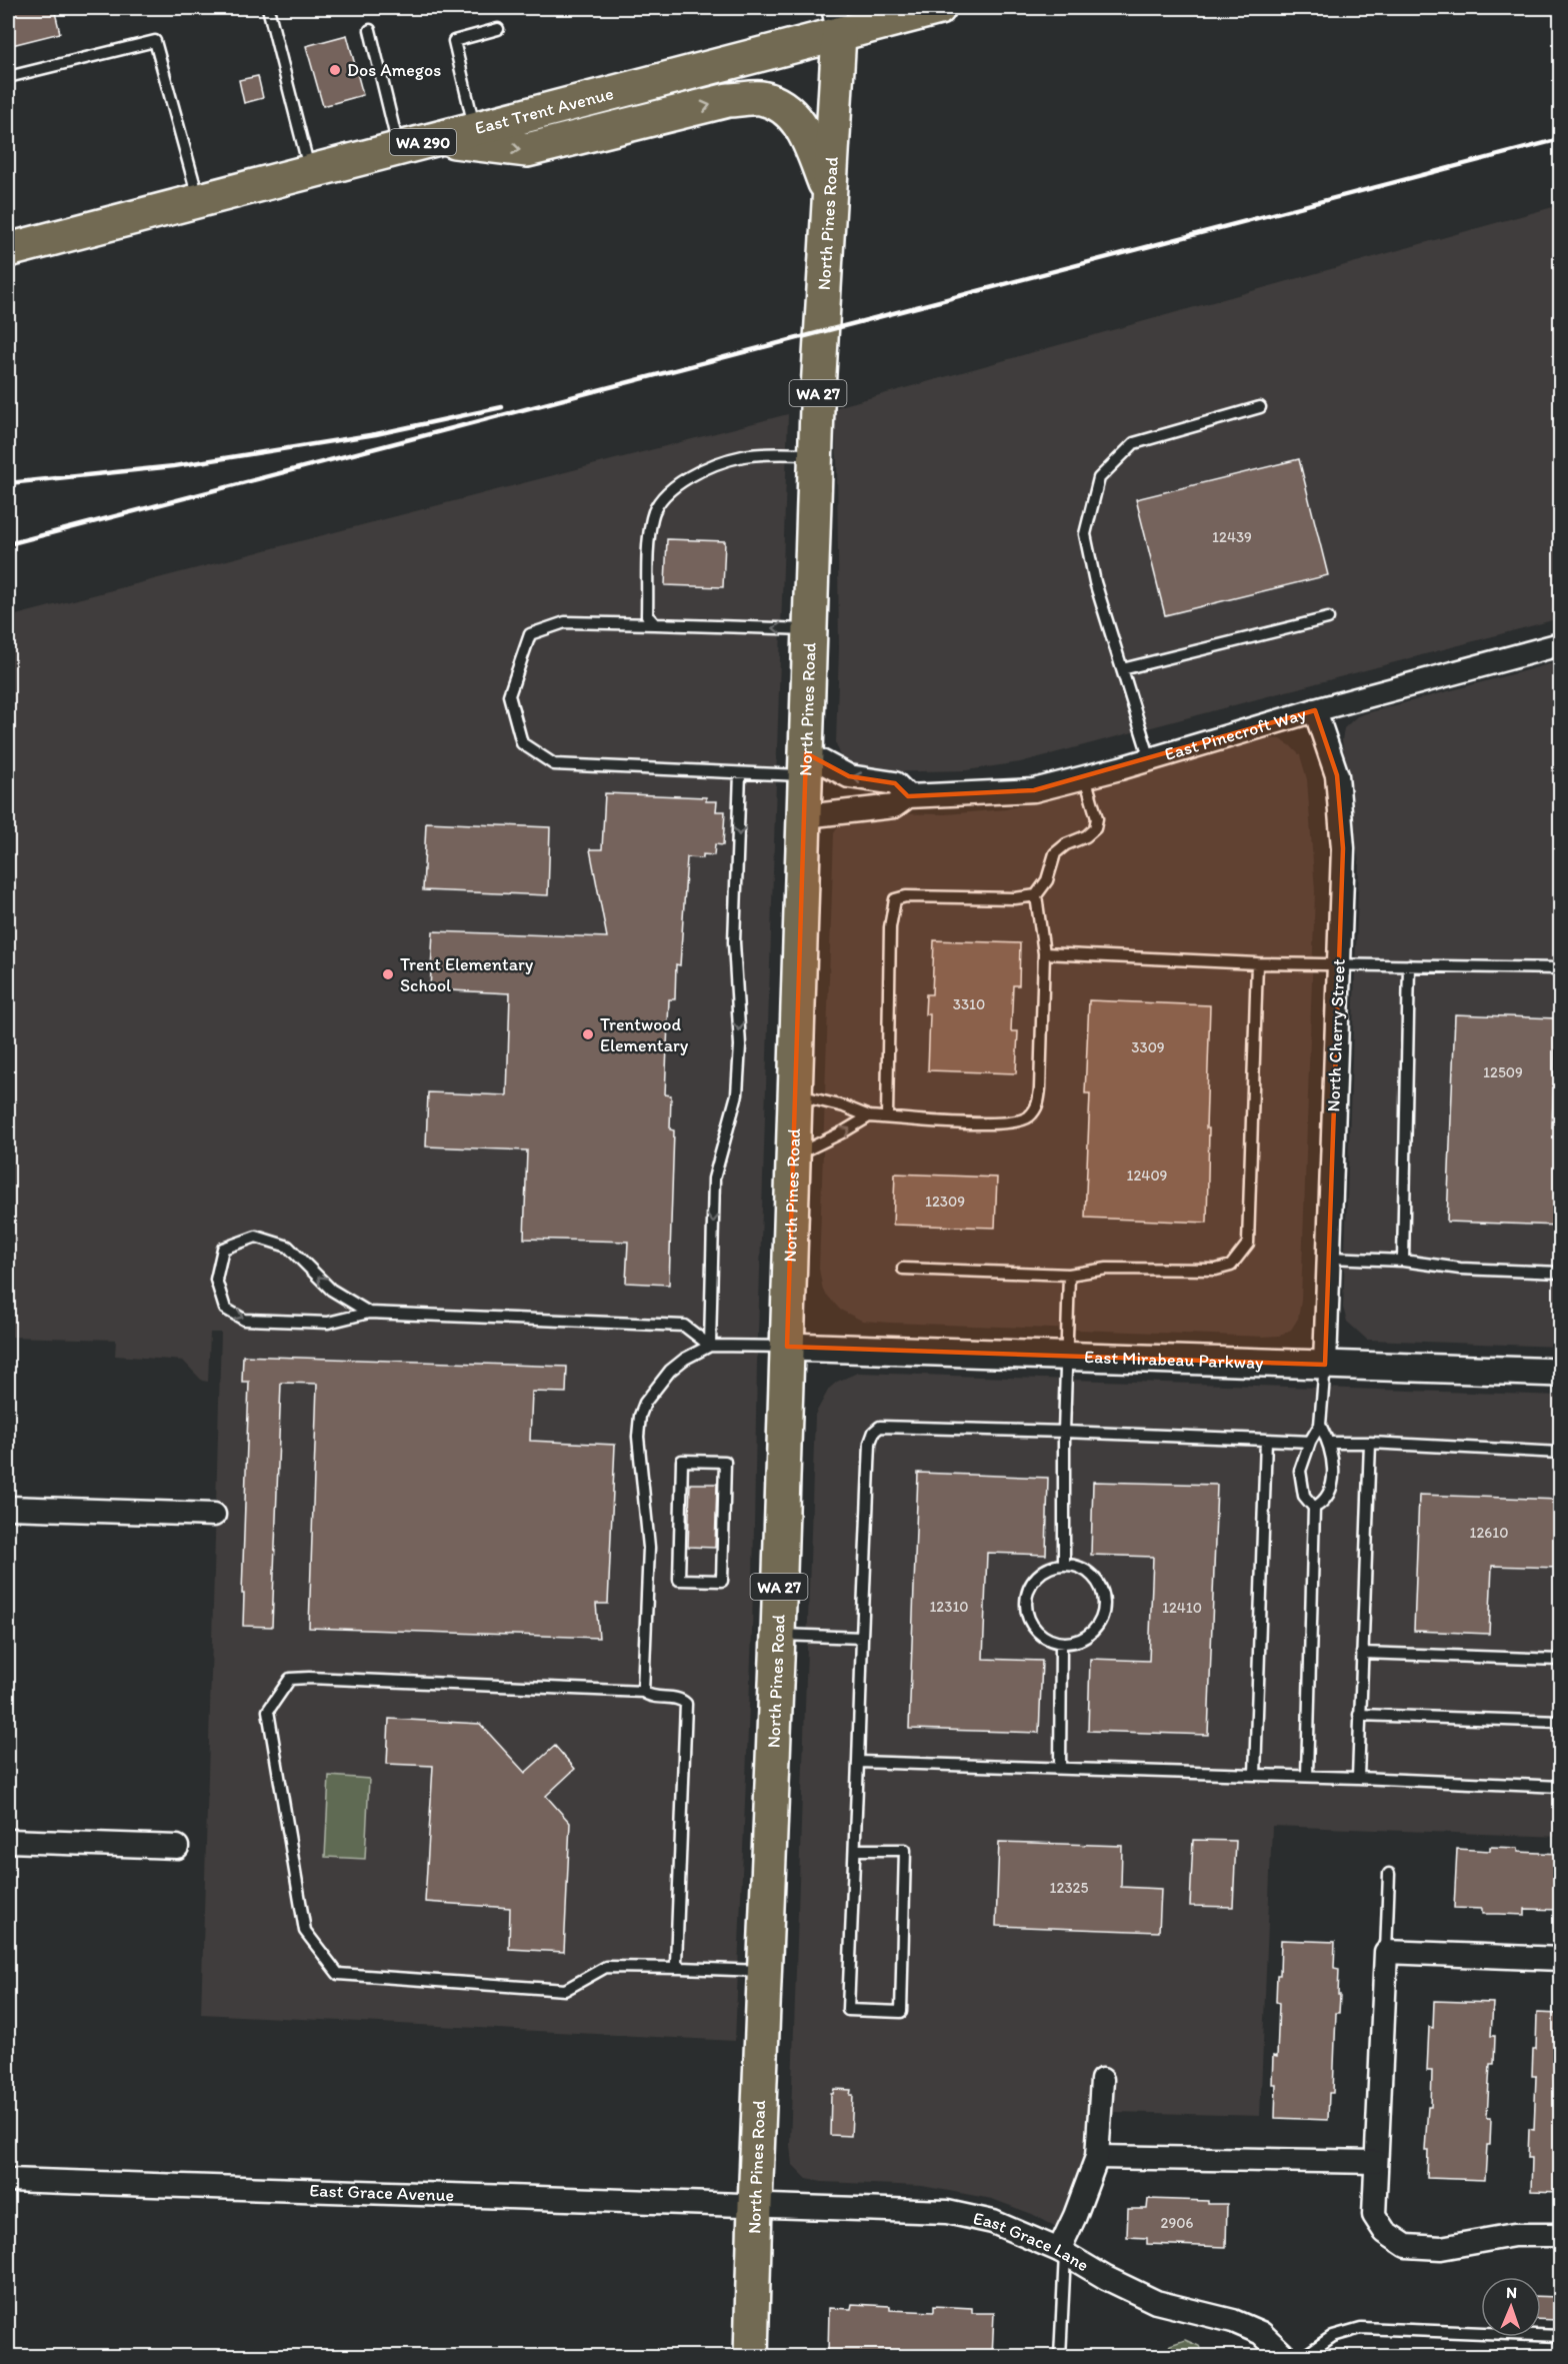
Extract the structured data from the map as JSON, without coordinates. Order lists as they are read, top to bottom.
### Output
{
  "streets": {
    "main road": [
      "East Trent Avenue",
      "WA 290",
      "North Pines Road",
      "WA 27"
    ],
    "street": [
      "East Pinecroft Way",
      "North Cherry Street",
      "East Mirabeau Parkway",
      "East Grace Avenue",
      "East Grace Lane"
    ]
  },
  "crossings": [
    ["East Trent Avenue", "North Pines Road"],
    ["North Pines Road", "East Pinecroft Way"],
    ["North Pines Road", "East Mirabeau Parkway"],
    ["North Pines Road", "East Grace Avenue"],
    ["North Pines Road", "East Grace Lane"],
    ["East Pinecroft Way", "North Cherry Street"],
    ["North Cherry Street", "East Mirabeau Parkway"],
    ["East Grace Avenue", "East Grace Lane"]
  ],
  "places": ["Dos Amegos", "Trent Elementary School", "Trentwood Elementary"],
  "house_numbers": [
    "12439",
    "3310",
    "3309",
    "12509",
    "12409",
    "12309",
    "12610",
    "12310",
    "12410",
    "12325",
    "2906"
  ],
  "north": "top"
}
